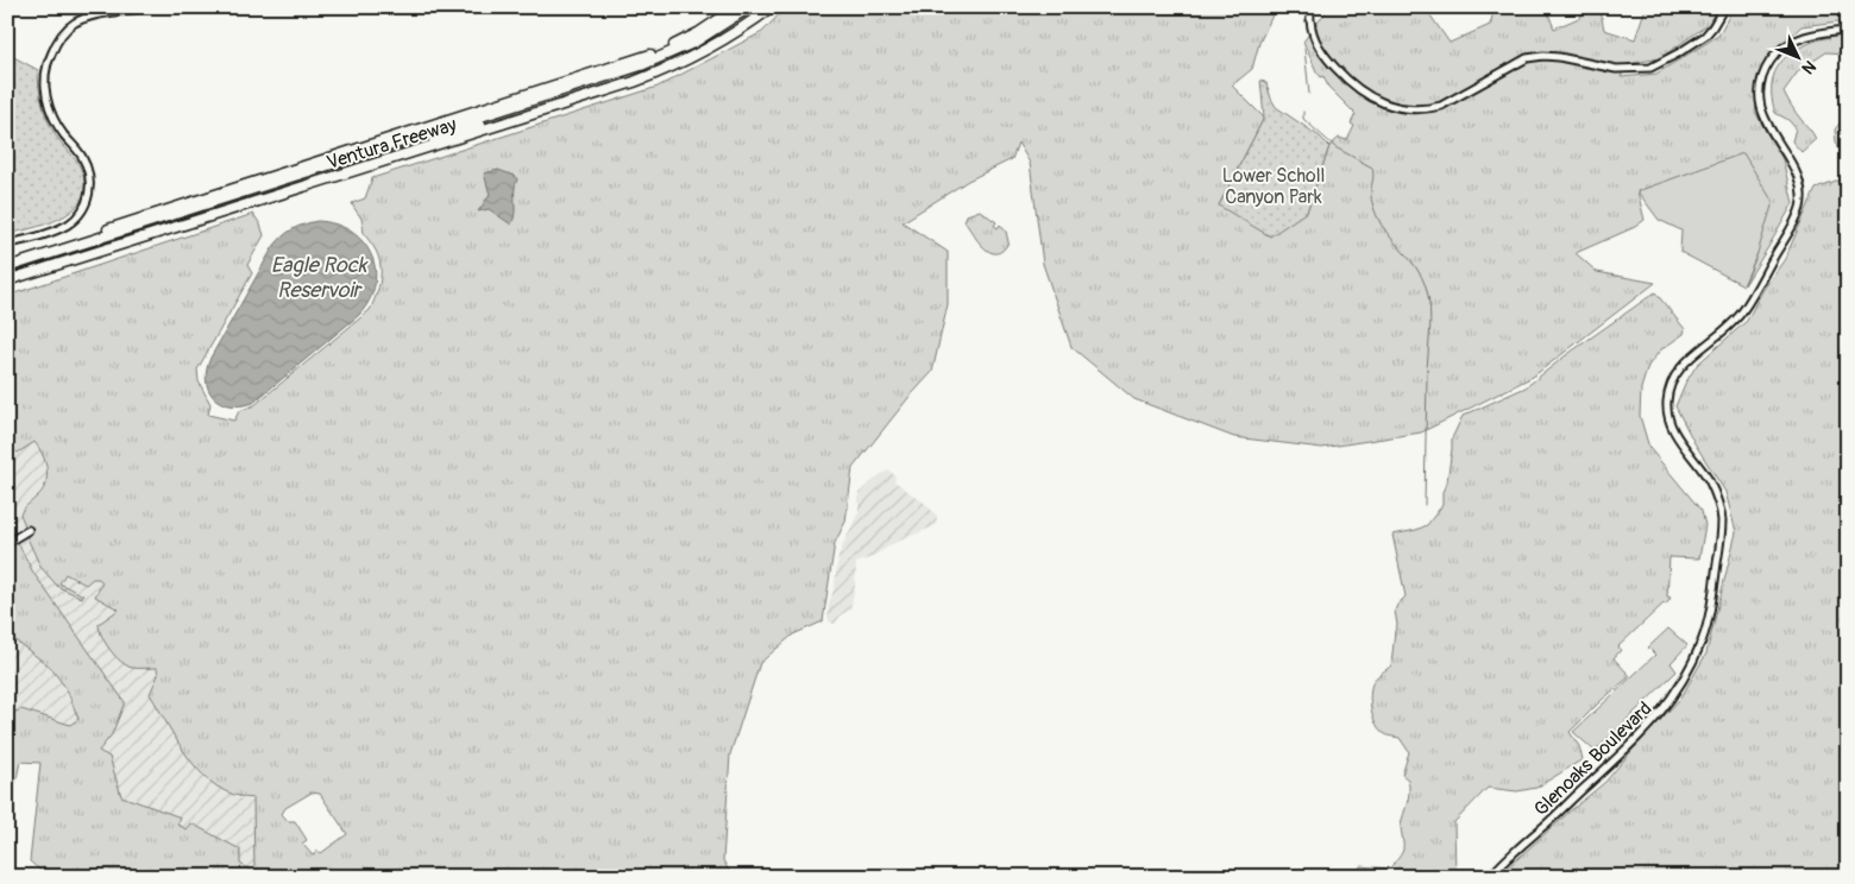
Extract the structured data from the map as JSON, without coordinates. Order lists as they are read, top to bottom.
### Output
{
  "streets": {
    "highway": ["Ventura Freeway"],
    "street": ["Glenoaks Boulevard"]
  },
  "water": ["Eagle Rock Reservoir"],
  "parks": ["Lower Scholl Canyon Park"],
  "north": "bottom right"
}
